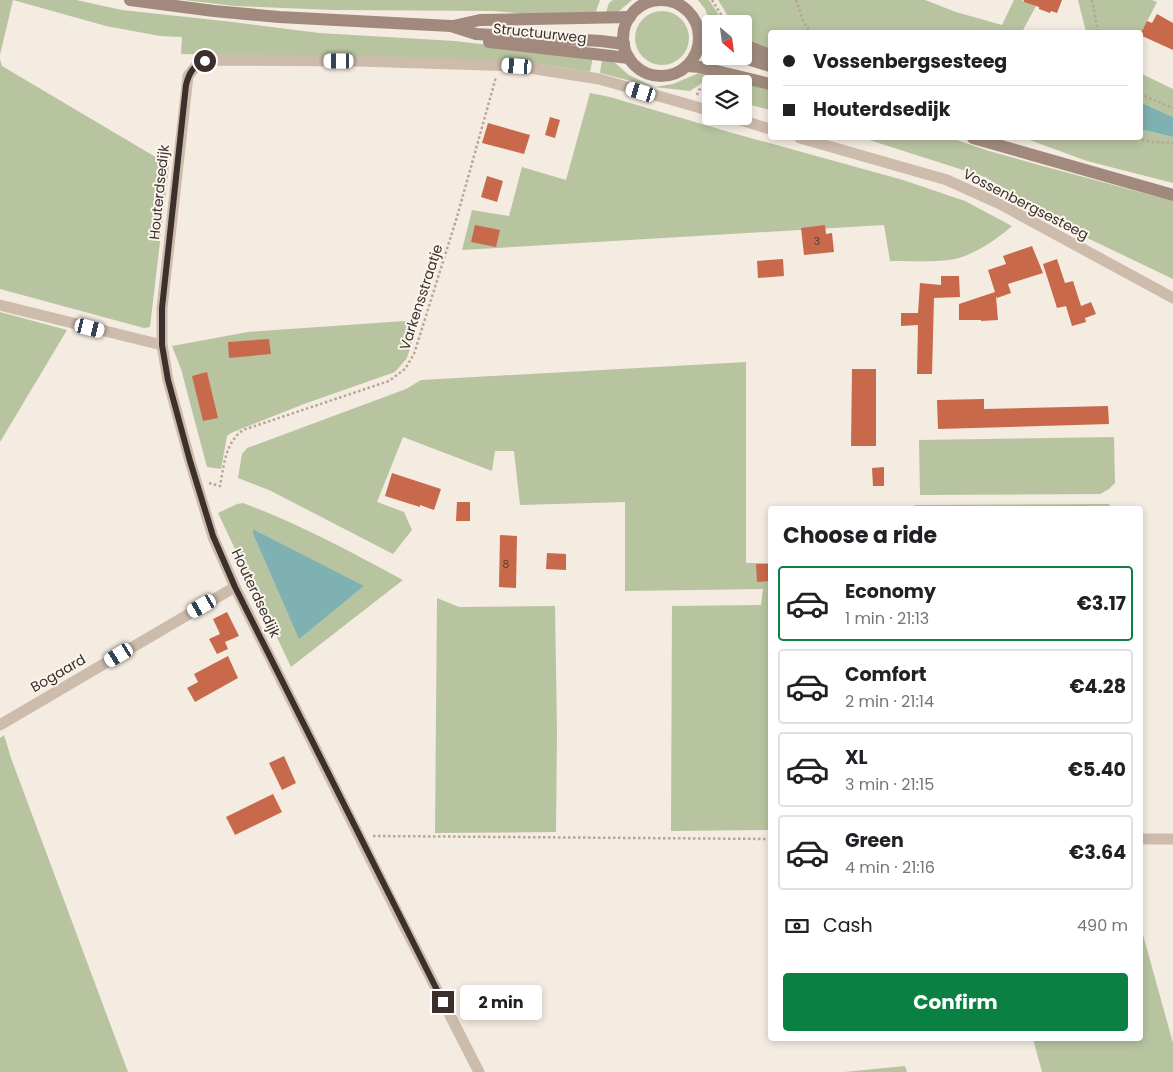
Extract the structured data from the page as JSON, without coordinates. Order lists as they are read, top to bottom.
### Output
{
  "streets": {
    "main road": ["Structuurweg"],
    "street": ["Houterdsedijk", "Vossenbergsesteeg", "Bogaard"],
    "path": ["Varkensstraatje"]
  },
  "crossings": [
    ["Houterdsedijk", "Varkensstraatje"],
    ["Houterdsedijk", "Bogaard"]
  ],
  "house_numbers": ["3", "8"],
  "north": "bottom right",
  "page": {
    "banner": ["Vossenbergsesteeg", "Houterdsedijk"],
    "heading": "Choose a ride",
    "list": [
      {
        "name": "Economy",
        "note": "1 min · 21:13",
        "value": "€3.17"
      },
      {
        "name": "Comfort",
        "note": "2 min · 21:14",
        "value": "€4.28"
      },
      {
        "name": "XL",
        "note": "3 min · 21:15",
        "value": "€5.40"
      },
      {
        "name": "Green",
        "note": "4 min · 21:16",
        "value": "€3.64"
      }
    ],
    "pay": ["Cash", "490 m"],
    "buttons": "Confirm",
    "bubble": "2 min"
  }
}
